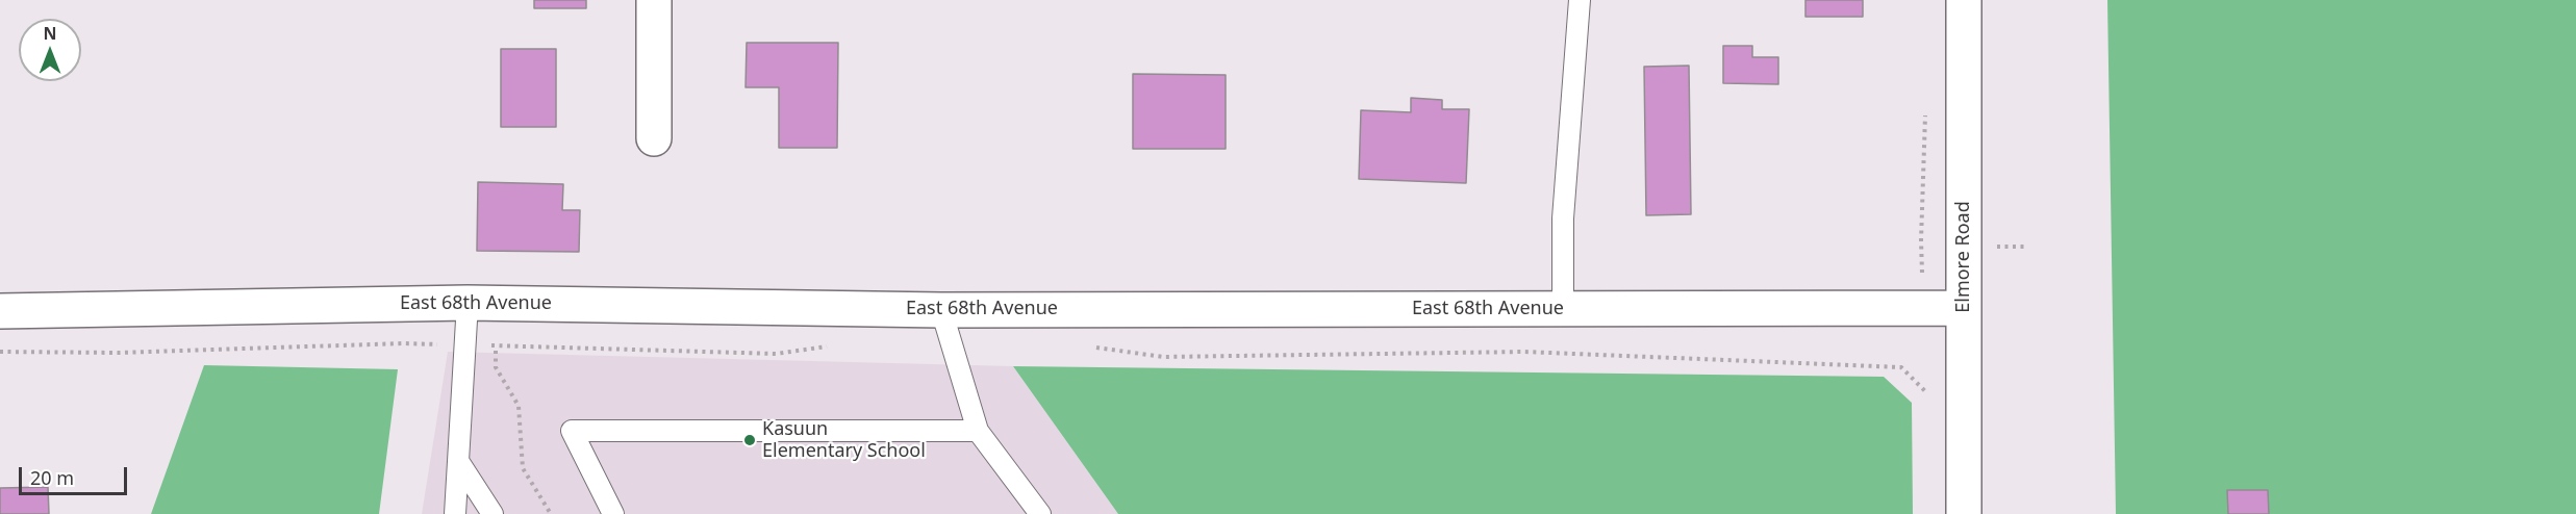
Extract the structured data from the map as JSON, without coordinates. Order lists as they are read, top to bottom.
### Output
{
  "streets": {
    "street": ["Elmore Road", "East 68th Avenue"]
  },
  "crossings": [
    ["Elmore Road", "East 68th Avenue"]
  ],
  "places": ["Kasuun Elementary School"],
  "scale_bar": "20 m",
  "north": "top"
}
